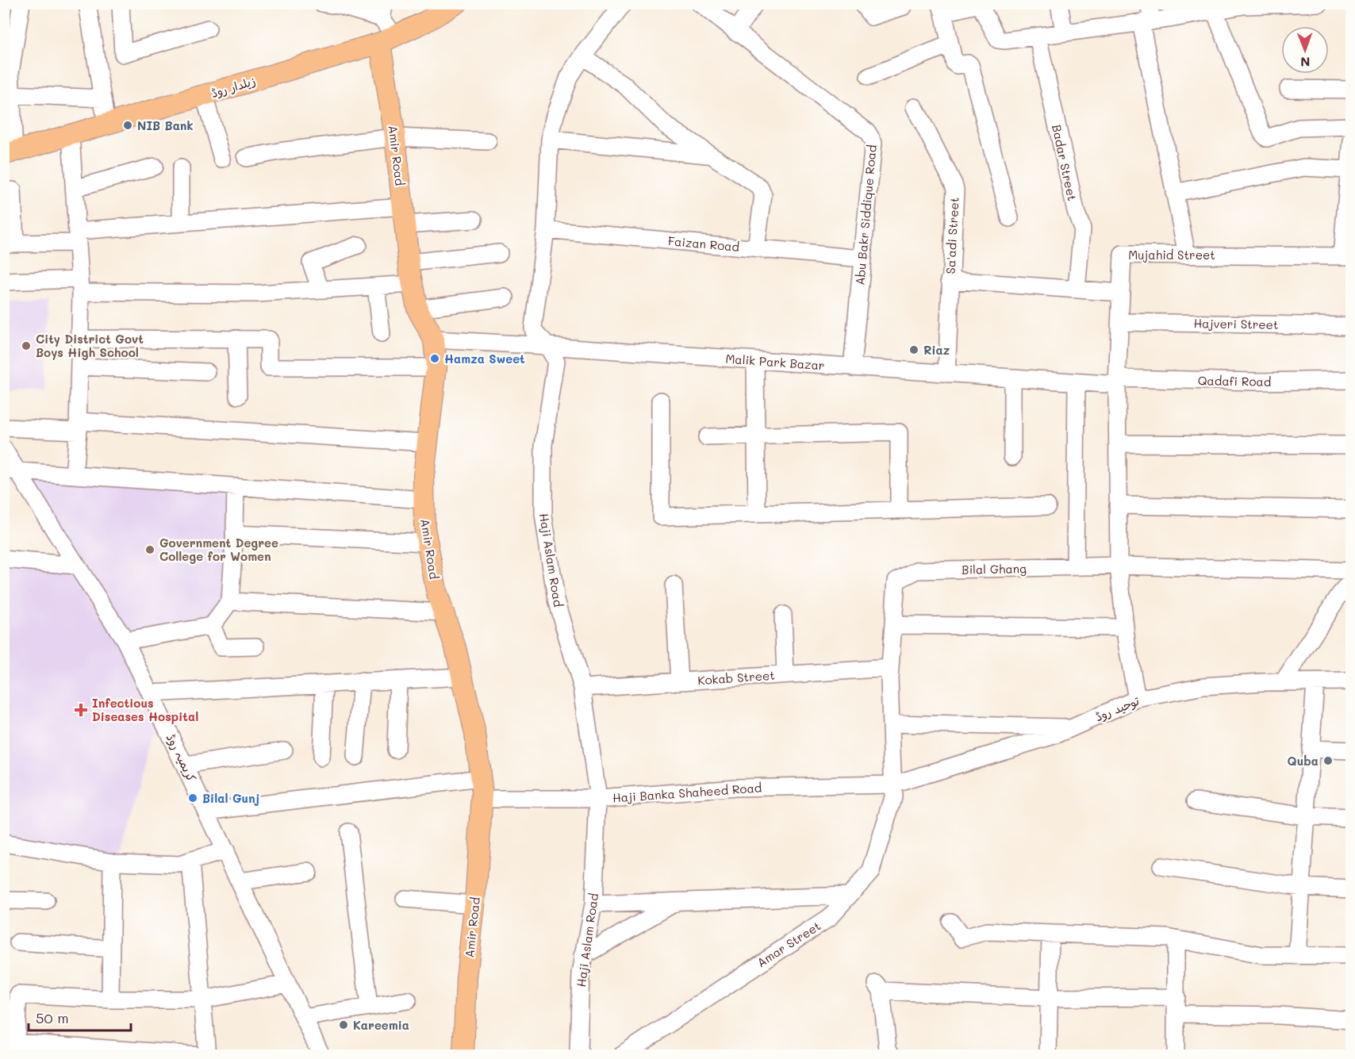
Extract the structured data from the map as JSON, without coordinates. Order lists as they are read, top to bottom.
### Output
{
  "streets": {
    "main road": ["زیلدار روڈ", "Amir Road"],
    "street": [
      "Badar Street",
      "Abu Bakr Siddique Road",
      "Sa'adi Street",
      "Faizan Road",
      "Mujahid Street",
      "Hajveri Street",
      "Malik Park Bazar",
      "Qadafi Road",
      "Haji Aslam Road",
      "Bilal Ghang",
      "Kokab Street",
      "توحید روڈ",
      "کریمیہ روڈ",
      "Haji Banka Shaheed Road",
      "Amar Street"
    ]
  },
  "crossings": [
    ["زیلدار روڈ", "Amir Road"],
    ["Amir Road", "Malik Park Bazar"],
    ["Amir Road", "Haji Banka Shaheed Road"],
    ["Abu Bakr Siddique Road", "Faizan Road"],
    ["Abu Bakr Siddique Road", "Malik Park Bazar"],
    ["Sa'adi Street", "Malik Park Bazar"],
    ["Faizan Road", "Haji Aslam Road"],
    ["Mujahid Street", "Hajveri Street"],
    ["Mujahid Street", "Malik Park Bazar"],
    ["Mujahid Street", "Qadafi Road"],
    ["Malik Park Bazar", "Qadafi Road"],
    ["Malik Park Bazar", "Haji Aslam Road"],
    ["Haji Aslam Road", "Kokab Street"],
    ["Haji Aslam Road", "Haji Banka Shaheed Road"],
    ["Bilal Ghang", "Kokab Street"],
    ["Bilal Ghang", "توحید روڈ"],
    ["Bilal Ghang", "Haji Banka Shaheed Road"],
    ["Bilal Ghang", "Amar Street"],
    ["توحید روڈ", "Haji Banka Shaheed Road"],
    ["توحید روڈ", "Amar Street"],
    ["Haji Banka Shaheed Road", "Amar Street"]
  ],
  "places": {
    "other": [
      "NIB Bank",
      "City District Govt Boys High School",
      "Riaz",
      "Hamza Sweet",
      "Government Degree College for Women",
      "Quba",
      "Bilal Gunj",
      "Kareemia"
    ],
    "health": ["Infectious Diseases Hospital"]
  },
  "scale_bar": "50 m",
  "north": "bottom"
}
